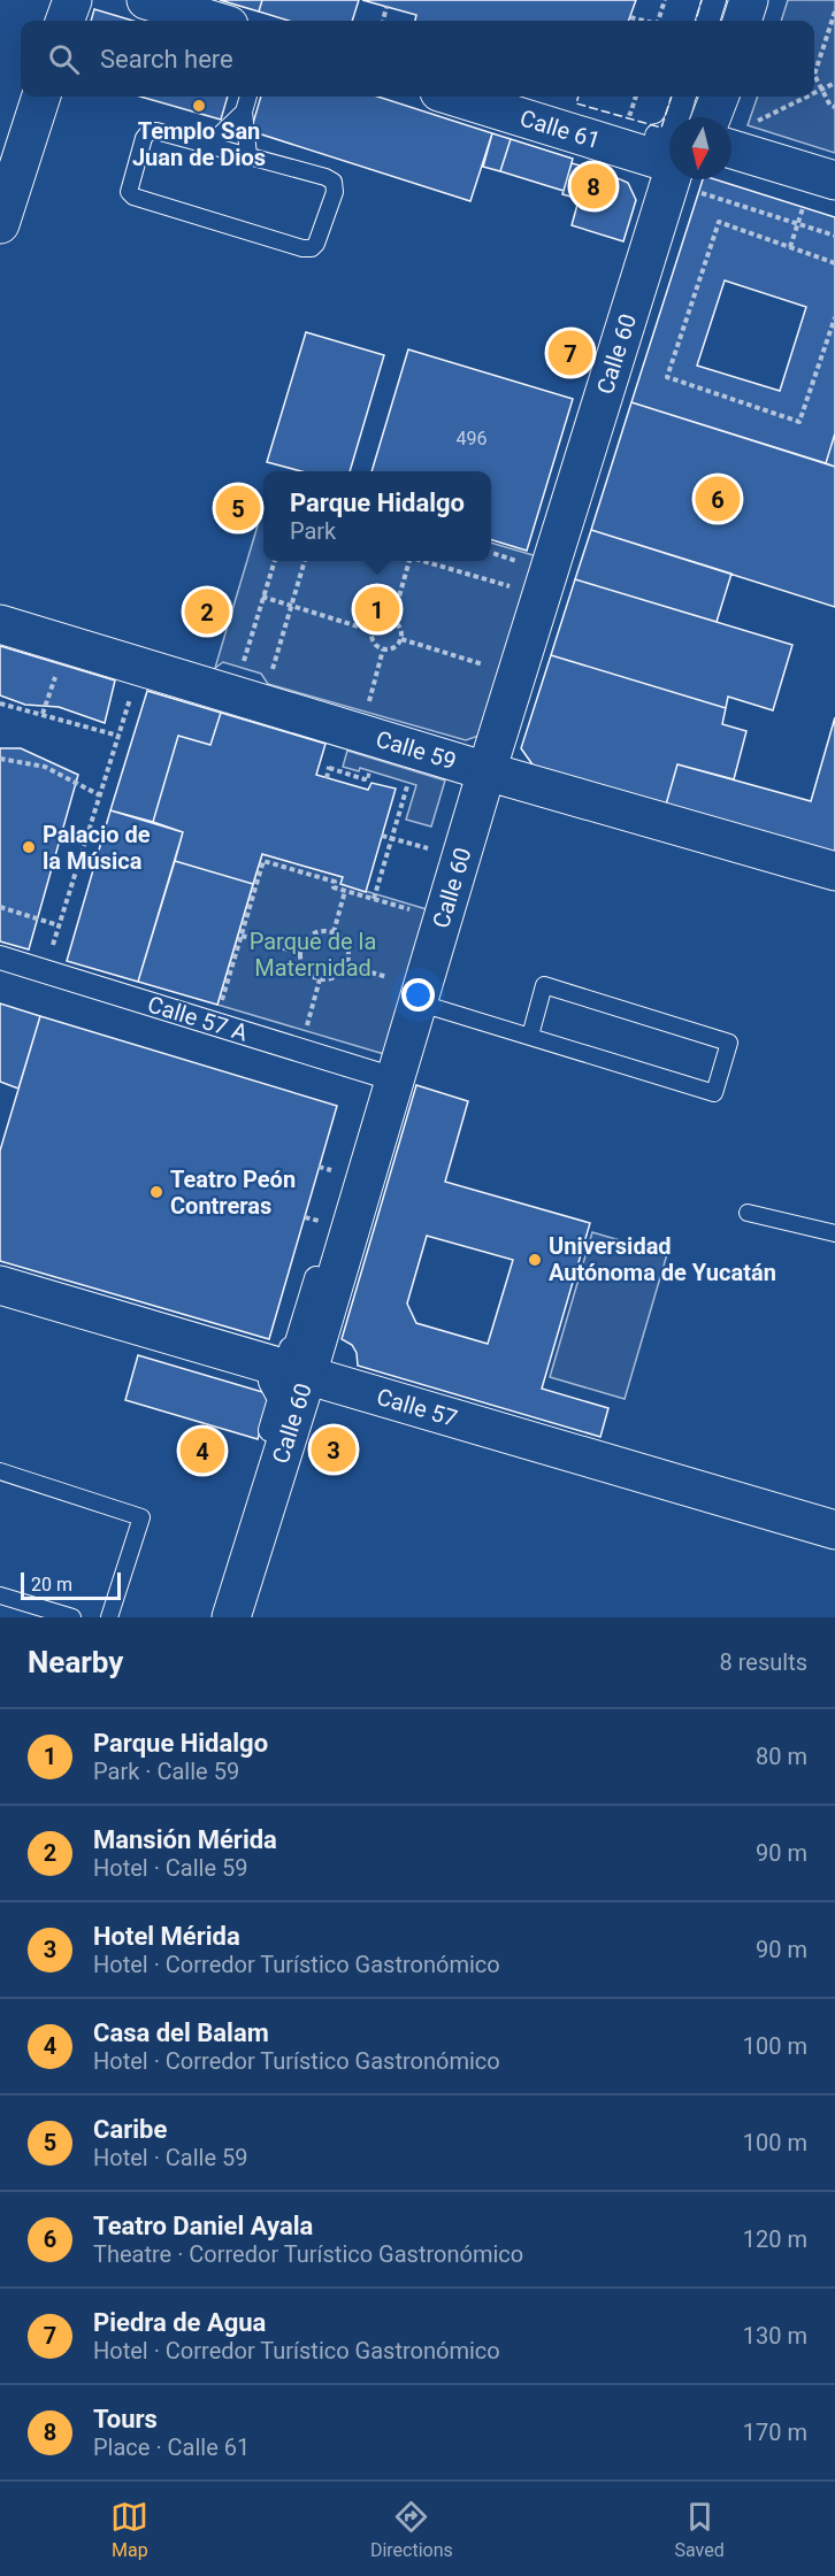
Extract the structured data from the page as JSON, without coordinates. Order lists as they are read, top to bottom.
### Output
{
  "streets": {
    "main road": [
      "Calle 61",
      "Calle 60",
      "Calle 59",
      "Calle 57"
    ],
    "street": ["Calle 57 A"]
  },
  "crossings": [
    ["Calle 60", "Calle 59"],
    ["Calle 60", "Calle 57 A"],
    ["Calle 60", "Calle 57"]
  ],
  "parks": ["Parque de la Maternidad"],
  "places": [
    "Templo San Juan de Dios",
    "Palacio de la Música",
    "Teatro Peón Contreras",
    "Universidad Autónoma de Yucatán"
  ],
  "house_numbers": ["496"],
  "scale_bar": "20 m",
  "north": "bottom",
  "page": {
    "search": "Search here",
    "pins": [
      "8",
      "7",
      "6",
      "5",
      "1",
      "2",
      "3",
      "4"
    ],
    "popup": ["Parque Hidalgo", "Park"],
    "scale": "20 m",
    "heading": ["Nearby", "8 results"],
    "list": [
      {
        "mark": "1",
        "name": "Parque Hidalgo",
        "note": "Park · Calle 59",
        "value": "80 m"
      },
      {
        "mark": "2",
        "name": "Mansión Mérida",
        "note": "Hotel · Calle 59",
        "value": "90 m"
      },
      {
        "mark": "3",
        "name": "Hotel Mérida",
        "note": "Hotel · Corredor Turístico Gastronómico",
        "value": "90 m"
      },
      {
        "mark": "4",
        "name": "Casa del Balam",
        "note": "Hotel · Corredor Turístico Gastronómico",
        "value": "100 m"
      },
      {
        "mark": "5",
        "name": "Caribe",
        "note": "Hotel · Calle 59",
        "value": "100 m"
      },
      {
        "mark": "6",
        "name": "Teatro Daniel Ayala",
        "note": "Theatre · Corredor Turístico Gastronómico",
        "value": "120 m"
      },
      {
        "mark": "7",
        "name": "Piedra de Agua",
        "note": "Hotel · Corredor Turístico Gastronómico",
        "value": "130 m"
      },
      {
        "mark": "8",
        "name": "Tours",
        "note": "Place · Calle 61",
        "value": "170 m"
      }
    ],
    "nav": ["Map", "Directions", "Saved"]
  }
}
